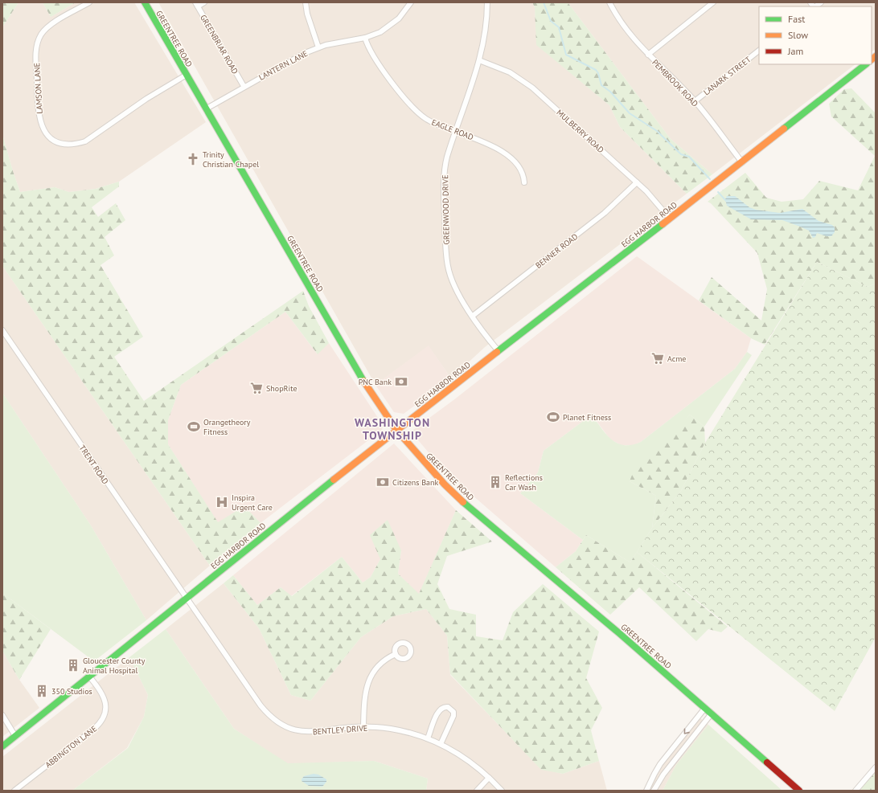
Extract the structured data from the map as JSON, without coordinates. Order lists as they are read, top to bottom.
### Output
{
  "streets": {
    "main road": ["GREENTREE ROAD", "EGG HARBOR ROAD"],
    "street": [
      "GREENBRIAR ROAD",
      "LANTERN LANE",
      "LANARK STREET",
      "PEMBROOK ROAD",
      "LAMSON LANE",
      "EAGLE ROAD",
      "MULBERRY ROAD",
      "GREENWOOD DRIVE",
      "BENNER ROAD",
      "TRENT ROAD",
      "BENTLEY DRIVE",
      "ABBINGTON LANE"
    ]
  },
  "crossings": [
    ["GREENTREE ROAD", "LANTERN LANE"],
    ["GREENTREE ROAD", "LAMSON LANE"],
    ["GREENTREE ROAD", "EGG HARBOR ROAD"],
    ["GREENBRIAR ROAD", "LANTERN LANE"],
    ["LANTERN LANE", "EAGLE ROAD"],
    ["LANARK STREET", "PEMBROOK ROAD"],
    ["PEMBROOK ROAD", "EGG HARBOR ROAD"],
    ["EAGLE ROAD", "GREENWOOD DRIVE"],
    ["MULBERRY ROAD", "GREENWOOD DRIVE"],
    ["MULBERRY ROAD", "EGG HARBOR ROAD"],
    ["MULBERRY ROAD", "BENNER ROAD"],
    ["GREENWOOD DRIVE", "EGG HARBOR ROAD"],
    ["GREENWOOD DRIVE", "BENNER ROAD"],
    ["EGG HARBOR ROAD", "TRENT ROAD"],
    ["EGG HARBOR ROAD", "BENTLEY DRIVE"],
    ["EGG HARBOR ROAD", "ABBINGTON LANE"],
    ["TRENT ROAD", "BENTLEY DRIVE"]
  ],
  "districts": ["WASHINGTON TOWNSHIP"],
  "places": {
    "church": ["Trinity Christian Chapel"],
    "supermarket": ["Acme", "ShopRite"],
    "bank": ["PNC Bank", "Citizens Bank"],
    "sports": ["Planet Fitness", "Orangetheory Fitness"],
    "building": ["Reflections Car Wash", "Gloucester County Animal Hospital", "350 Studios"],
    "hospital": ["Inspira Urgent Care"]
  },
  "legend": ["Fast", "Slow", "Jam"]
}
